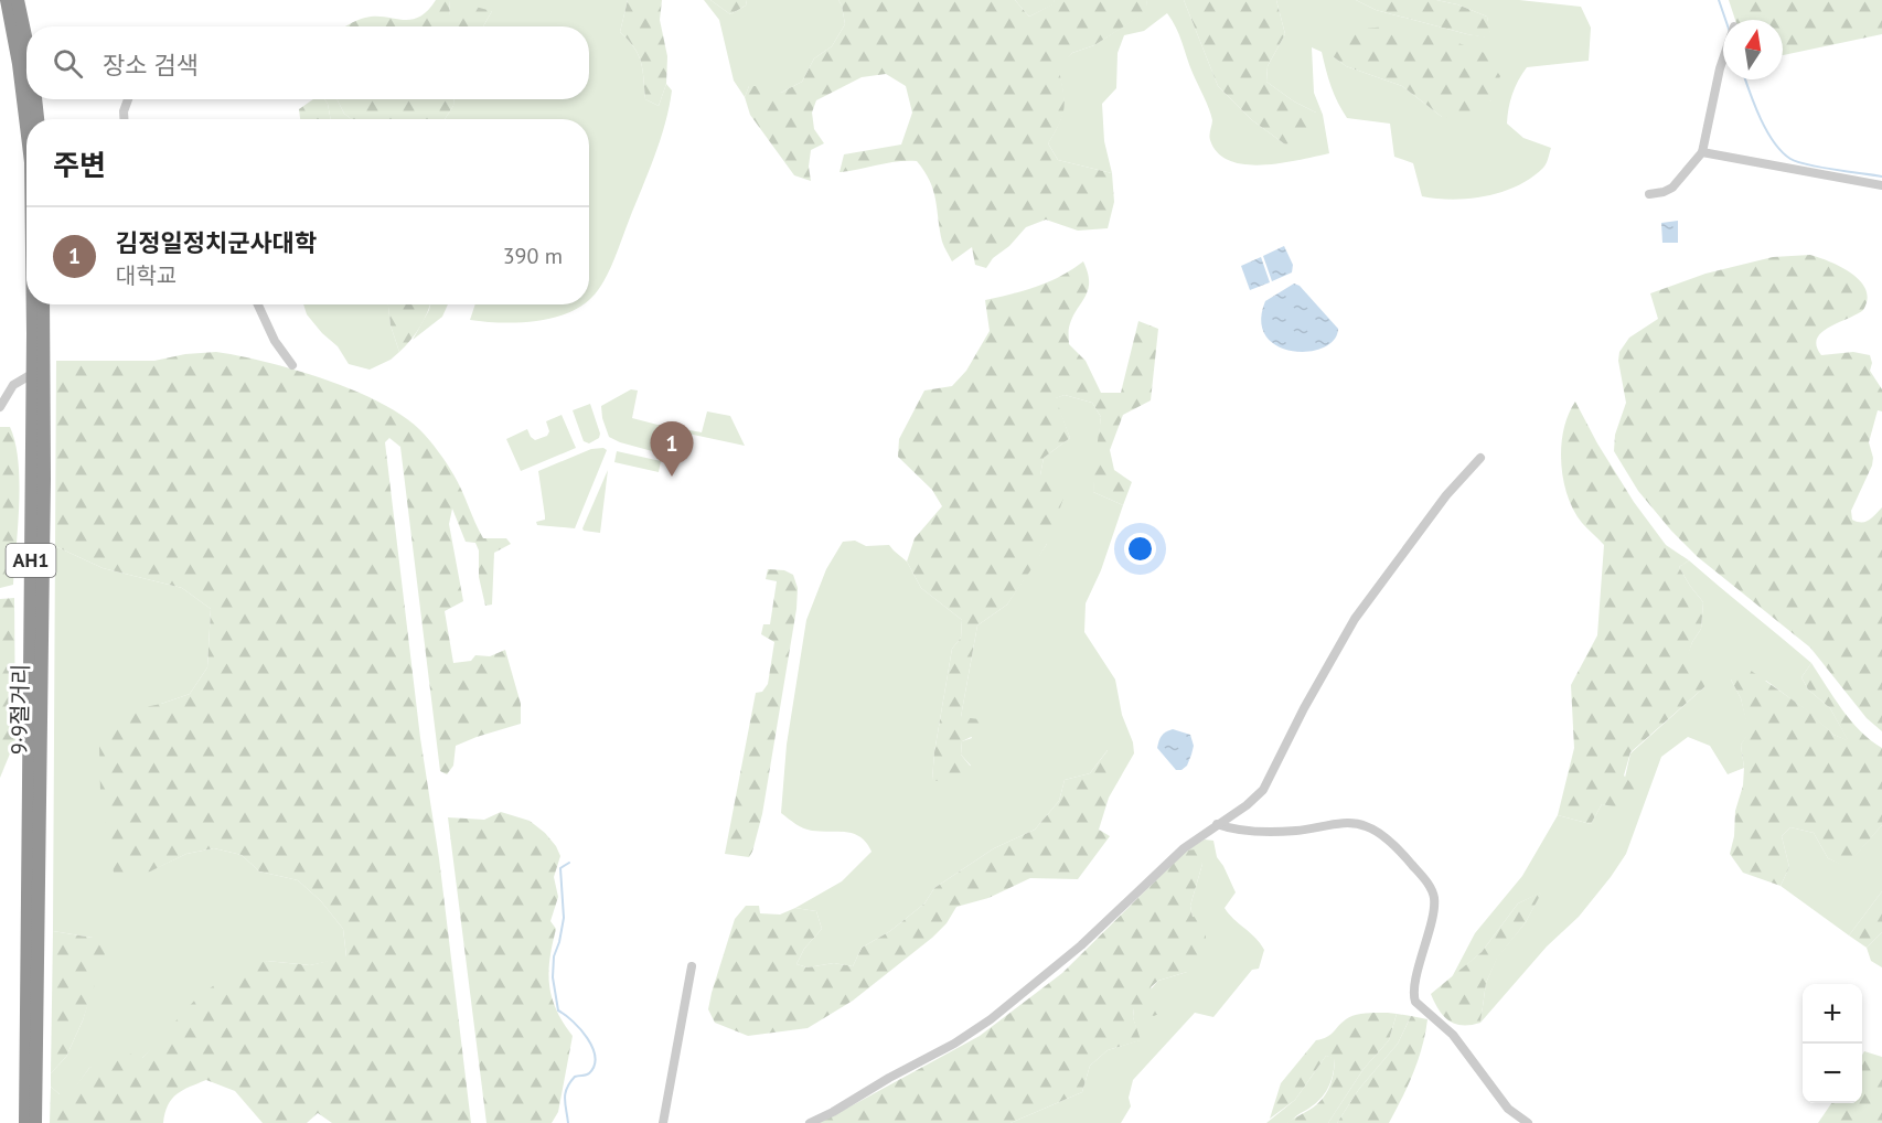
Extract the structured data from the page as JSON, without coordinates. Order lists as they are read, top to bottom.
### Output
{
  "streets": {
    "highway": ["AH1", "9·9절거리"]
  },
  "north": "top",
  "page": {
    "search": "장소 검색",
    "heading": "주변",
    "list": [
      {
        "mark": "1",
        "name": "김정일정치군사대학",
        "note": "대학교",
        "value": "390 m"
      }
    ],
    "pins": "1",
    "map_buttons": ["+", "−"]
  }
}
